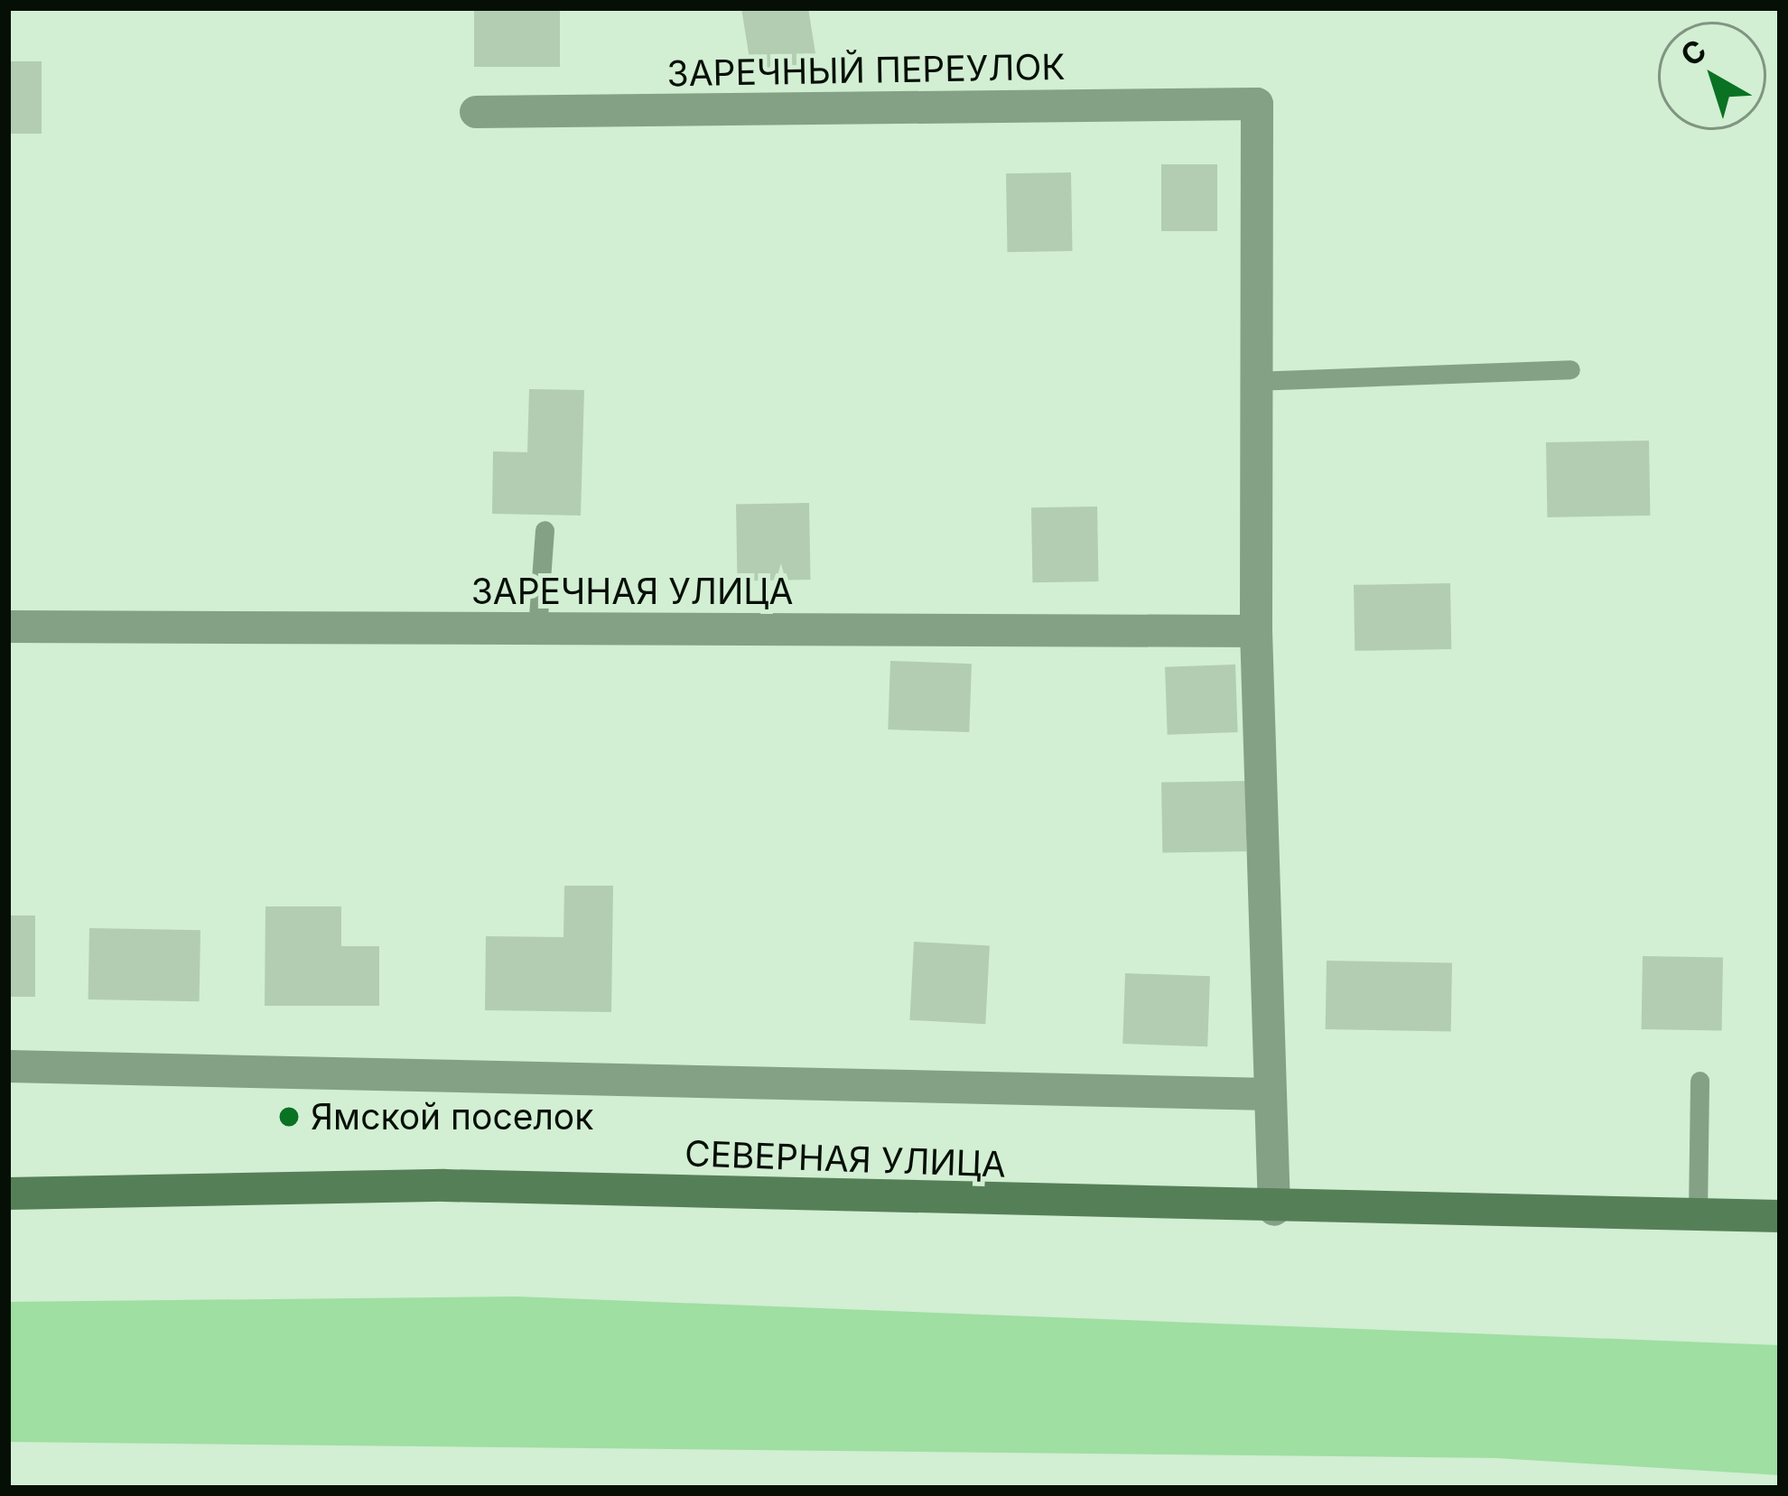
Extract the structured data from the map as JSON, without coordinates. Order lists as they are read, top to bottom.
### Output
{
  "streets": {
    "street": ["ЗАРЕЧНЫЙ ПЕРЕУЛОК", "ЗАРЕЧНАЯ УЛИЦА", "СЕВЕРНАЯ УЛИЦА"]
  },
  "places": ["Ямской поселок"],
  "north": "top left"
}
